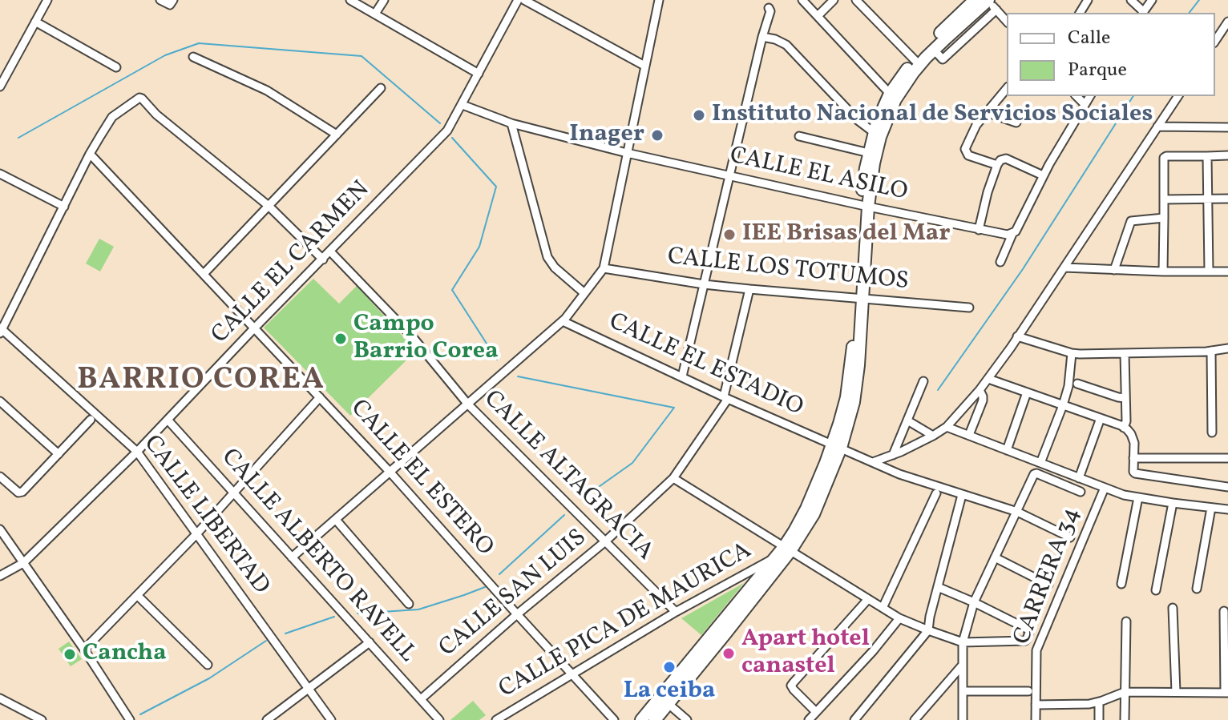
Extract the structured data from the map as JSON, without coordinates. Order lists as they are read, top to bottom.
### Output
{
  "streets": {
    "street": [
      "CALLE EL ASILO",
      "CALLE EL CARMEN",
      "CALLE LOS TOTUMOS",
      "CALLE EL ESTADIO",
      "CALLE ALTAGRACIA",
      "CALLE EL ESTERO",
      "CALLE LIBERTAD",
      "CALLE ALBERTO RAVELL",
      "CARRERA 34",
      "CALLE SAN LUIS",
      "CALLE PICA DE MAURICA"
    ]
  },
  "crossings": [
    ["CALLE EL ASILO", "CALLE EL CARMEN"],
    ["CALLE EL CARMEN", "CALLE ALTAGRACIA"],
    ["CALLE EL CARMEN", "CALLE EL ESTERO"],
    ["CALLE EL CARMEN", "CALLE LIBERTAD"],
    ["CALLE EL CARMEN", "CALLE ALBERTO RAVELL"],
    ["CALLE LOS TOTUMOS", "CALLE SAN LUIS"],
    ["CALLE EL ESTADIO", "CALLE SAN LUIS"],
    ["CALLE ALTAGRACIA", "CALLE SAN LUIS"],
    ["CALLE ALTAGRACIA", "CALLE PICA DE MAURICA"],
    ["CALLE EL ESTERO", "CALLE SAN LUIS"],
    ["CALLE EL ESTERO", "CALLE PICA DE MAURICA"],
    ["CALLE ALBERTO RAVELL", "CALLE SAN LUIS"]
  ],
  "districts": ["BARRIO COREA"],
  "places": [
    "Instituto Nacional de Servicios Sociales",
    "Inager",
    "IEE Brisas del Mar",
    "Campo Barrio Corea",
    "Apart hotel canastel",
    "Cancha",
    "La ceiba"
  ],
  "legend": ["Calle", "Parque"]
}
